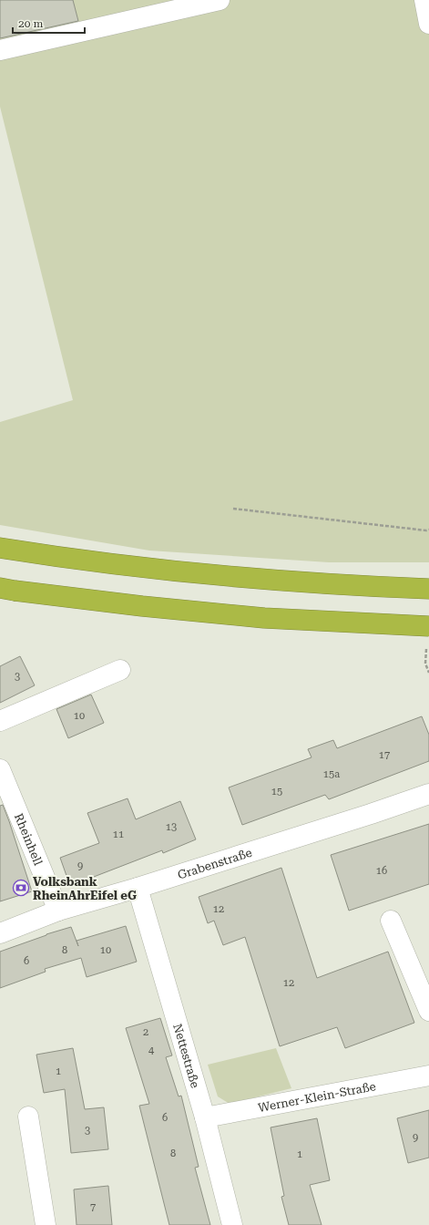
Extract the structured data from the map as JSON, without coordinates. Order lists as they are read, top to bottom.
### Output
{
  "streets": {
    "street": [
      "Rheinhell",
      "Grabenstraße",
      "Nettestraße",
      "Werner-Klein-Straße"
    ]
  },
  "crossings": [
    ["Rheinhell", "Grabenstraße"],
    ["Grabenstraße", "Nettestraße"],
    ["Nettestraße", "Werner-Klein-Straße"]
  ],
  "places": {
    "bank": ["Volksbank RheinAhrEifel eG"]
  },
  "house_numbers": [
    "3",
    "10",
    "17",
    "15a",
    "15",
    "13",
    "11",
    "9",
    "16",
    "12",
    "8",
    "10",
    "6",
    "12",
    "2",
    "4",
    "1",
    "6",
    "3",
    "9",
    "8",
    "1",
    "7"
  ],
  "scale_bar": "20 m"
}
